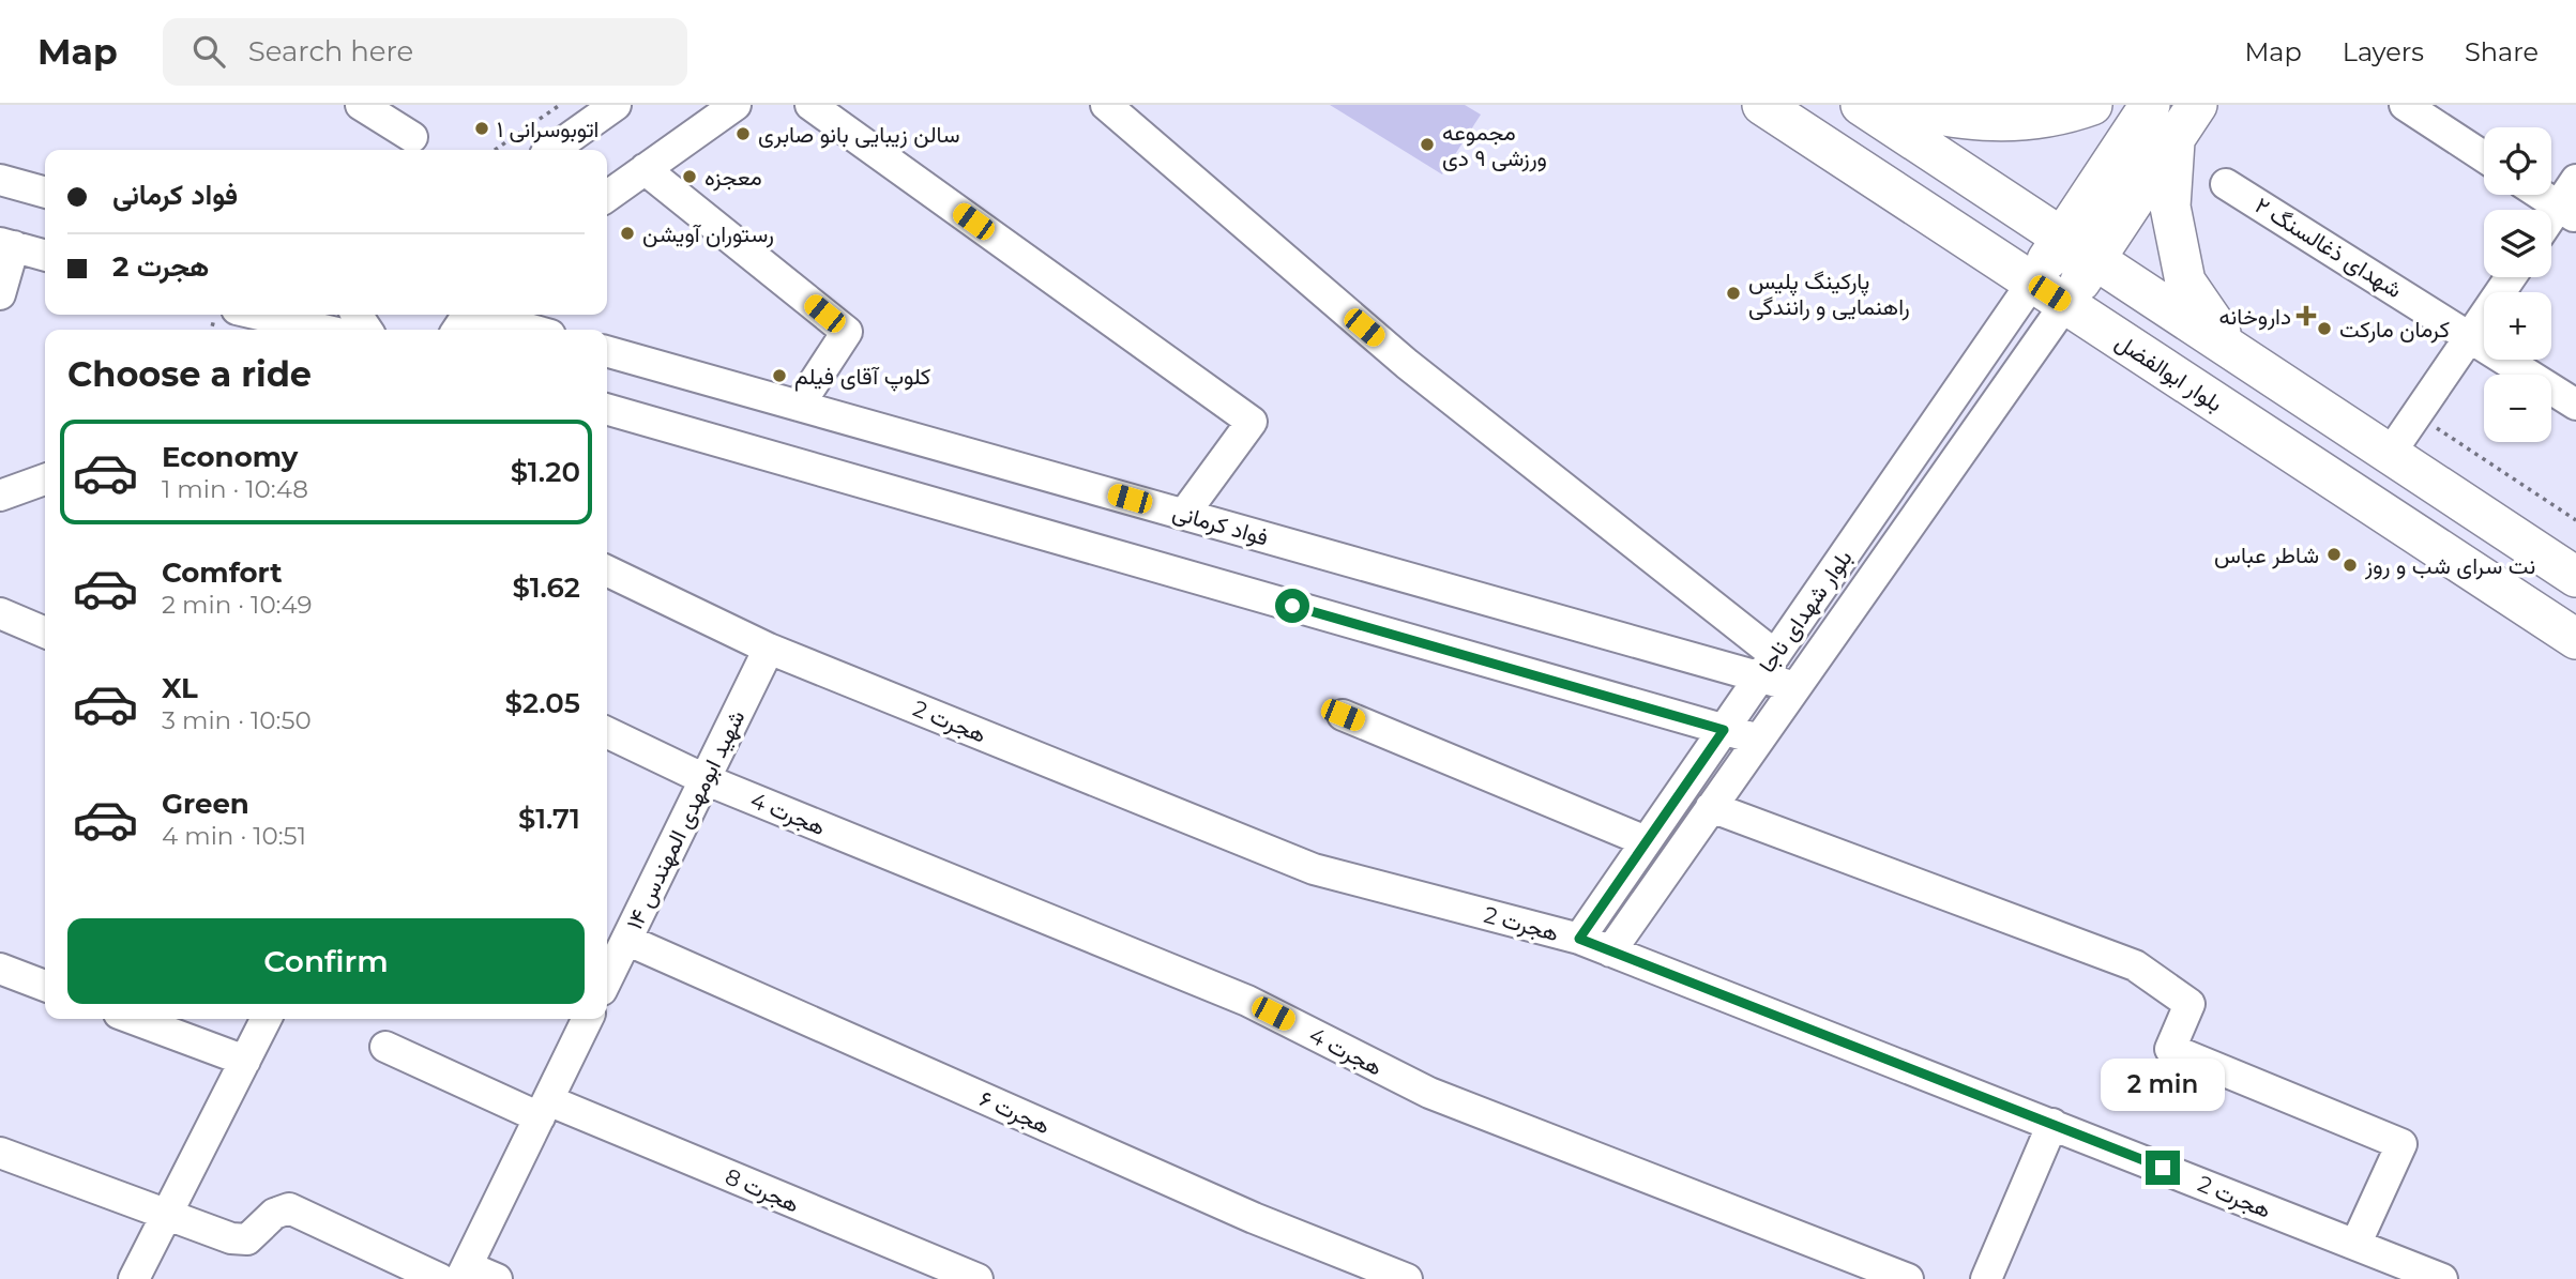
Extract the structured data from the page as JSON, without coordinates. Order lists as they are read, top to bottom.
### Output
{
  "streets": {
    "main road": ["بلوار ابوالفضل"],
    "street": [
      "شهدای ذغالسنگ ۲",
      "فواد کرمانی",
      "بلوار شهدای ناجا",
      "هجرت 2",
      "هجرت 4",
      "شهید ابومهدی المهندس ۱۴",
      "هجرت ۶",
      "هجرت 8"
    ]
  },
  "crossings": [
    ["بلوار ابوالفضل", "بلوار شهدای ناجا"],
    ["فواد کرمانی", "بلوار شهدای ناجا"],
    ["بلوار شهدای ناجا", "هجرت 2"],
    ["هجرت 2", "شهید ابومهدی المهندس ۱۴"],
    ["هجرت 4", "شهید ابومهدی المهندس ۱۴"],
    ["شهید ابومهدی المهندس ۱۴", "هجرت ۶"]
  ],
  "places": {
    "other": [
      "اتوبوسرانی ۱",
      "سالن زیبایی بانو صابری",
      "مجموعه ورزشی ۹ دی",
      "معجزه",
      "رستوران آویشن",
      "پارکینگ پلیس راهنمایی و رانندگی",
      "کرمان مارکت",
      "کلوپ آقای فیلم",
      "شاطر عباس",
      "نت سرای شب و روز"
    ],
    "health": ["داروخانه"]
  },
  "page": {
    "header": "Map",
    "search": "Search here",
    "nav": ["Map", "Layers", "Share"],
    "map_buttons": ["+", "−"],
    "banner": ["فواد کرمانی", "هجرت 2"],
    "heading": "Choose a ride",
    "list": [
      {
        "name": "Economy",
        "note": "1 min · 10:48",
        "value": "$1.20"
      },
      {
        "name": "Comfort",
        "note": "2 min · 10:49",
        "value": "$1.62"
      },
      {
        "name": "XL",
        "note": "3 min · 10:50",
        "value": "$2.05"
      },
      {
        "name": "Green",
        "note": "4 min · 10:51",
        "value": "$1.71"
      }
    ],
    "buttons": "Confirm",
    "bubble": "2 min"
  }
}
